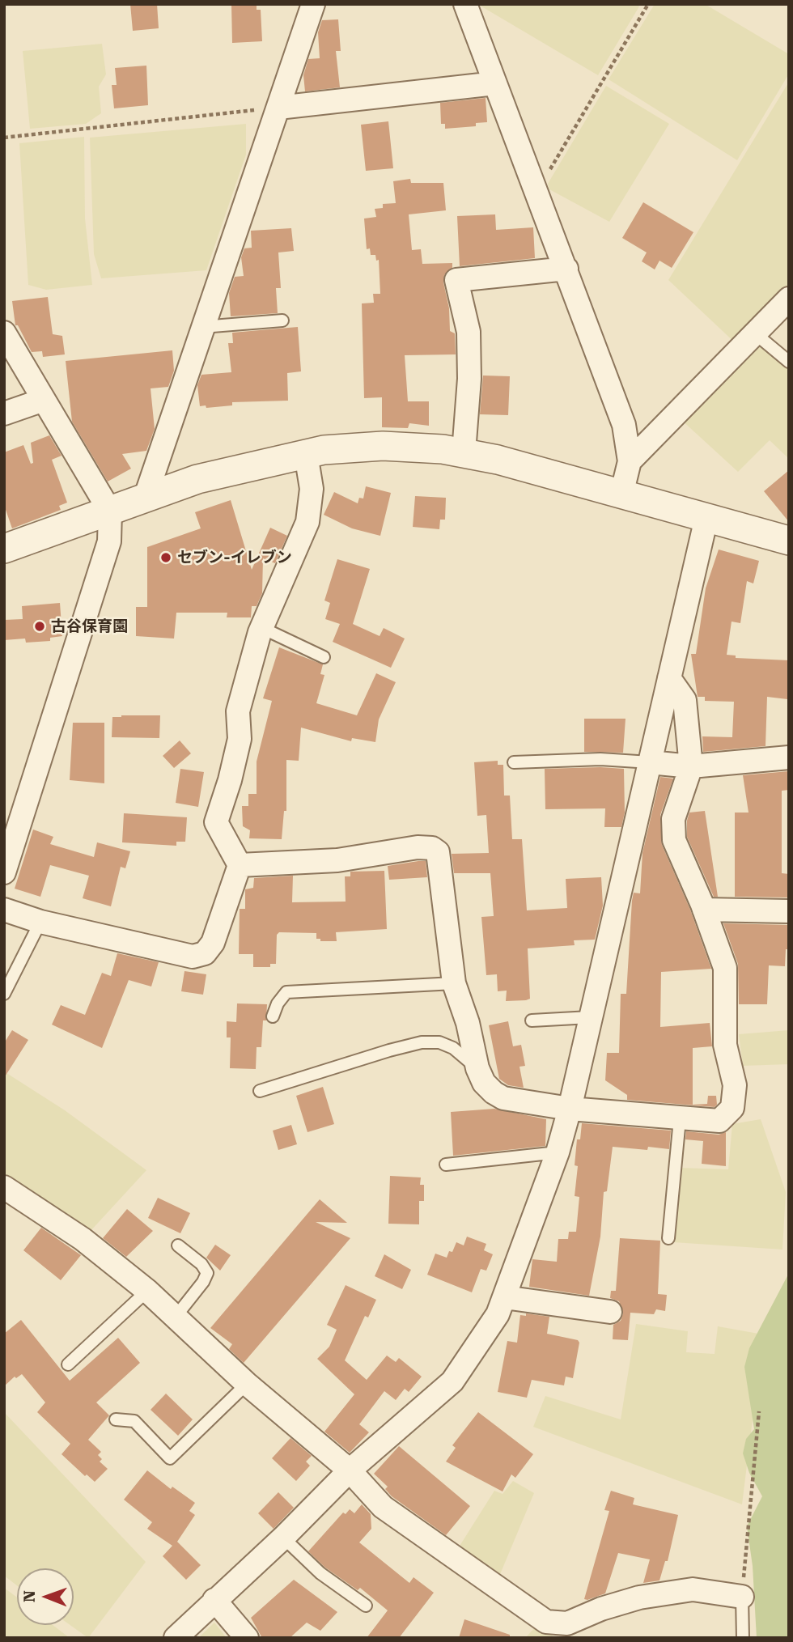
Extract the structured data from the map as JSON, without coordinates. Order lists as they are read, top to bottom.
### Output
{
  "places": ["セブン-イレブン", "古谷保育園"],
  "north": "left"
}
